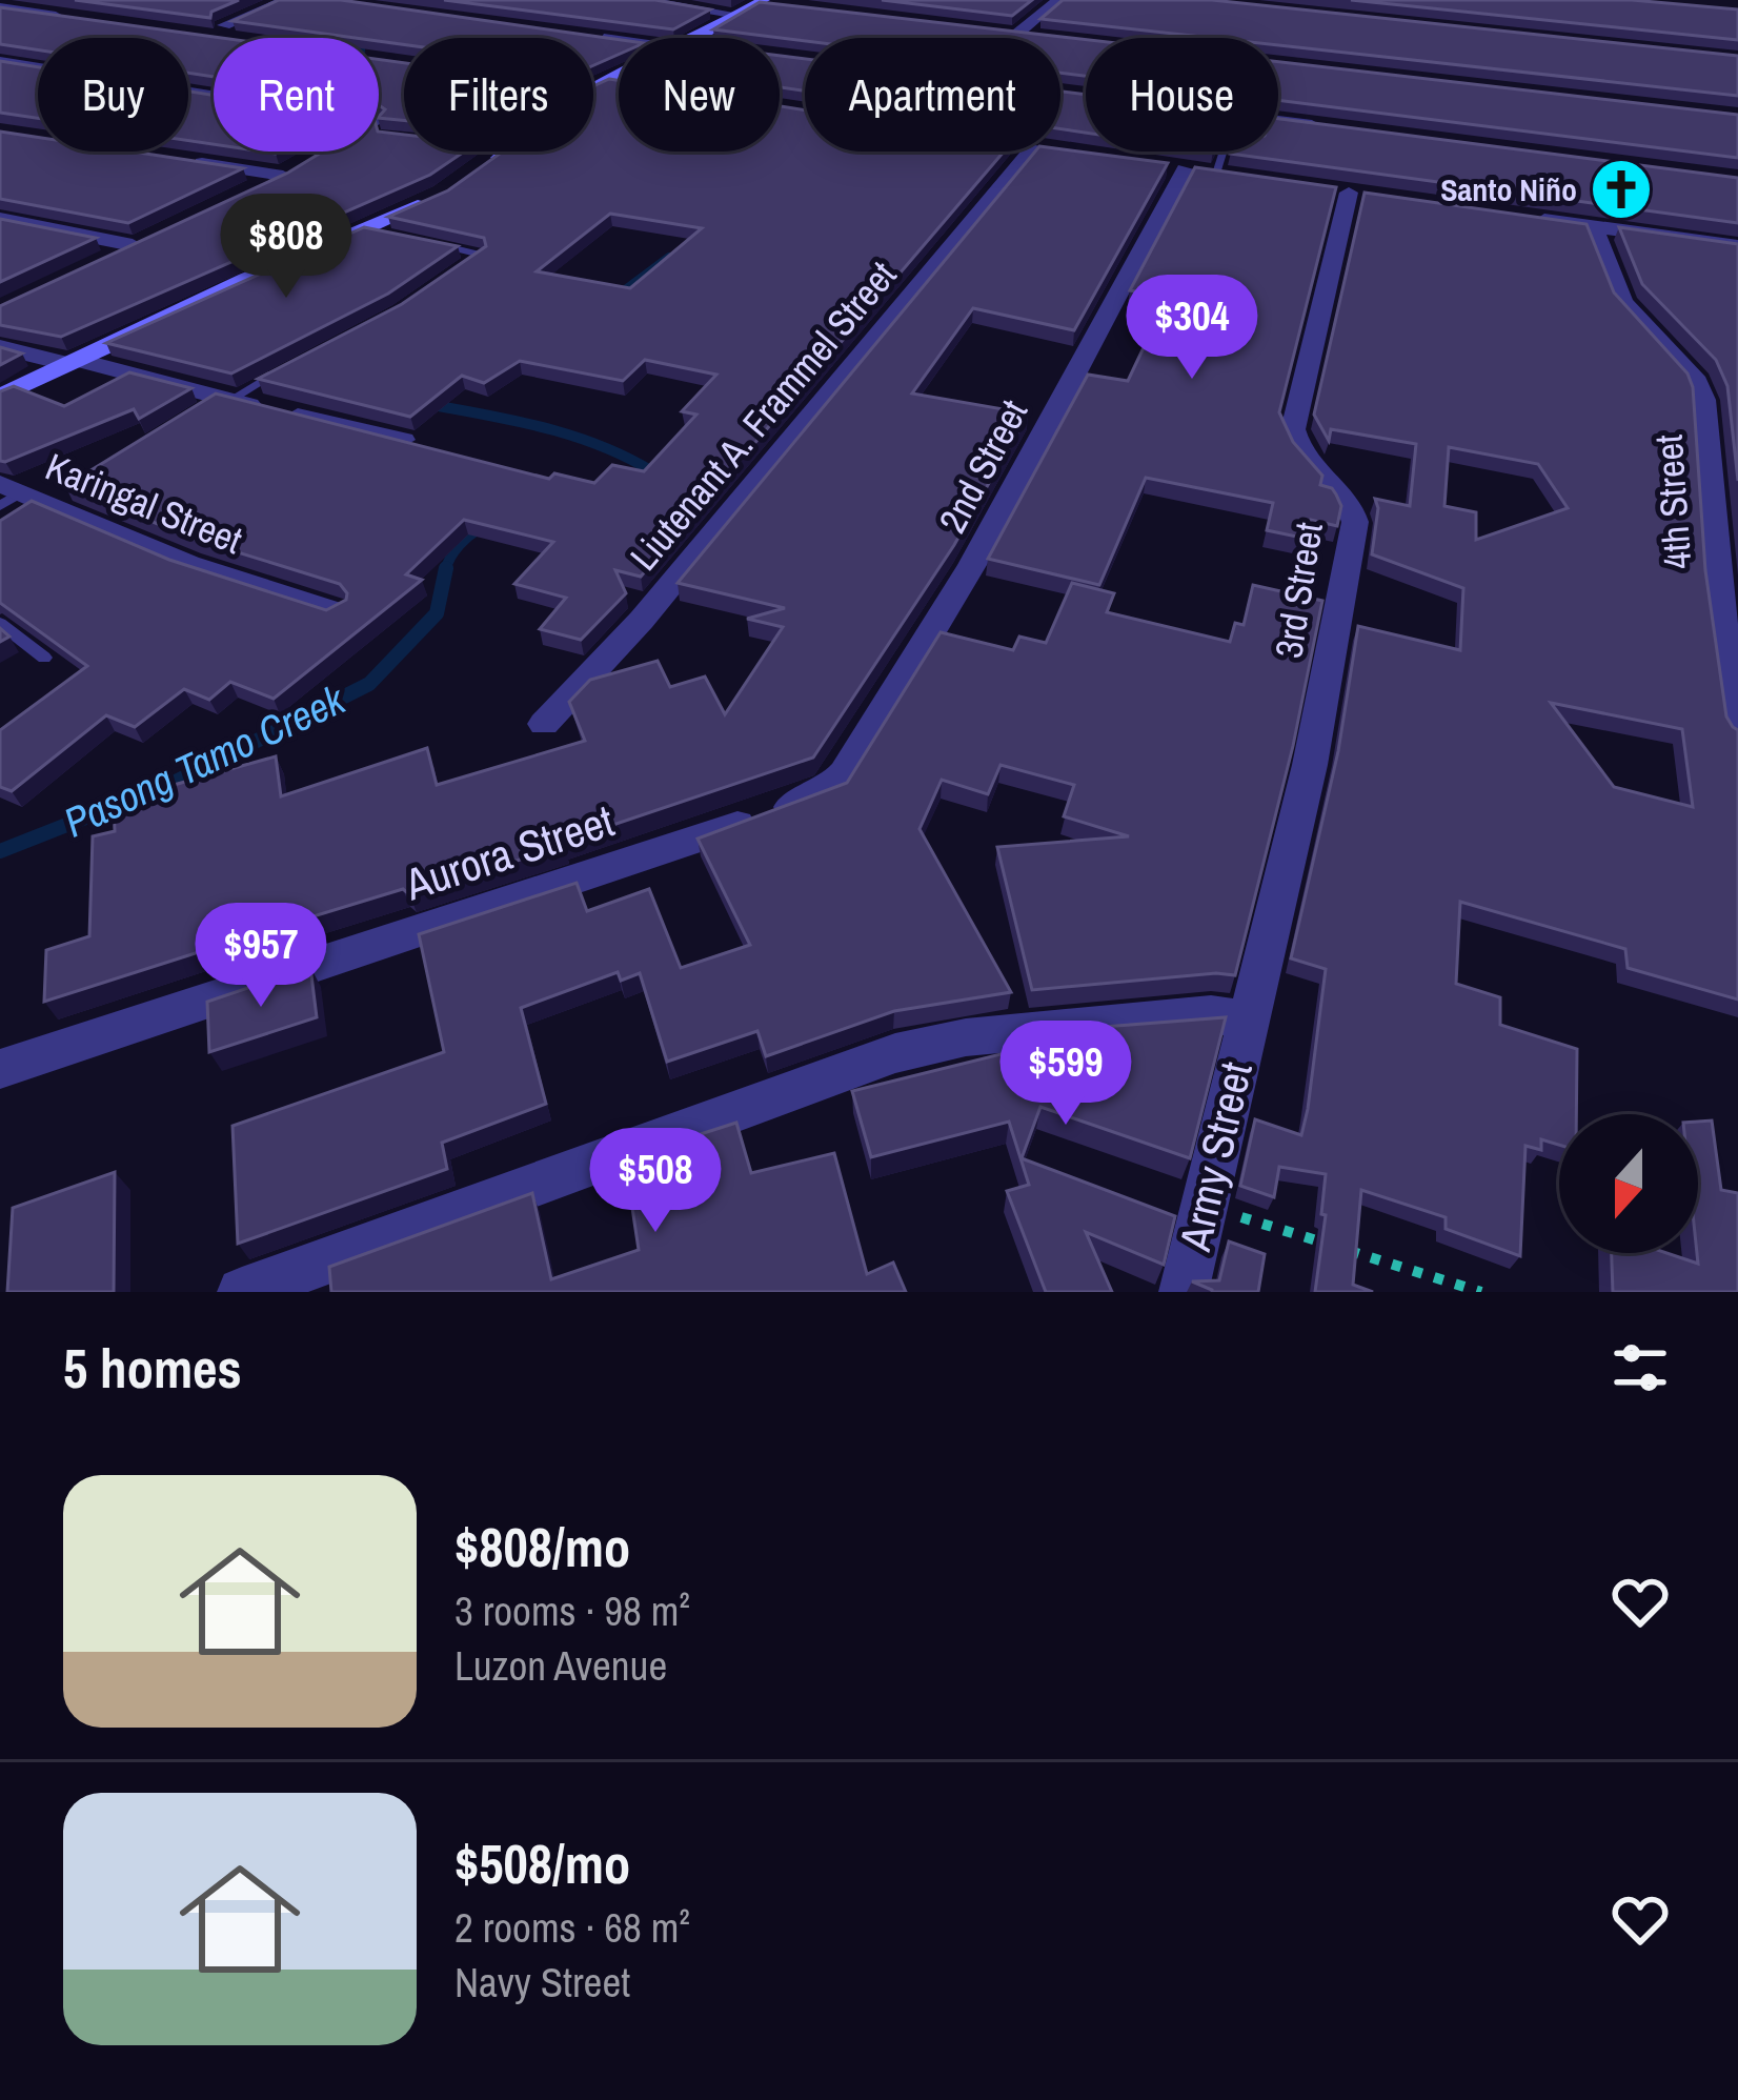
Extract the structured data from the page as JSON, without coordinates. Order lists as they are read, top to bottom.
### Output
{
  "streets": {
    "street": [
      "Liutenant A. Frammel Street",
      "2nd Street",
      "4th Street",
      "Karingal Street",
      "3rd Street",
      "Aurora Street",
      "Army Street"
    ]
  },
  "crossings": [
    ["2nd Street", "Aurora Street"],
    ["3rd Street", "Army Street"]
  ],
  "water": ["Pasong Tamo Creek"],
  "places": {
    "church": ["Santo Niño"]
  },
  "north": "bottom",
  "page": {
    "chip": [
      "Buy",
      "Rent",
      "Filters",
      "New",
      "Apartment",
      "House"
    ],
    "price": [
      "$808",
      "$304",
      "$957",
      "$599",
      "$508"
    ],
    "heading": "5 homes",
    "list": [
      {
        "name": "$808/mo",
        "note": "3 rooms · 98 m² · Luzon Avenue"
      },
      {
        "name": "$508/mo",
        "note": "2 rooms · 68 m² · Navy Street"
      }
    ]
  }
}
